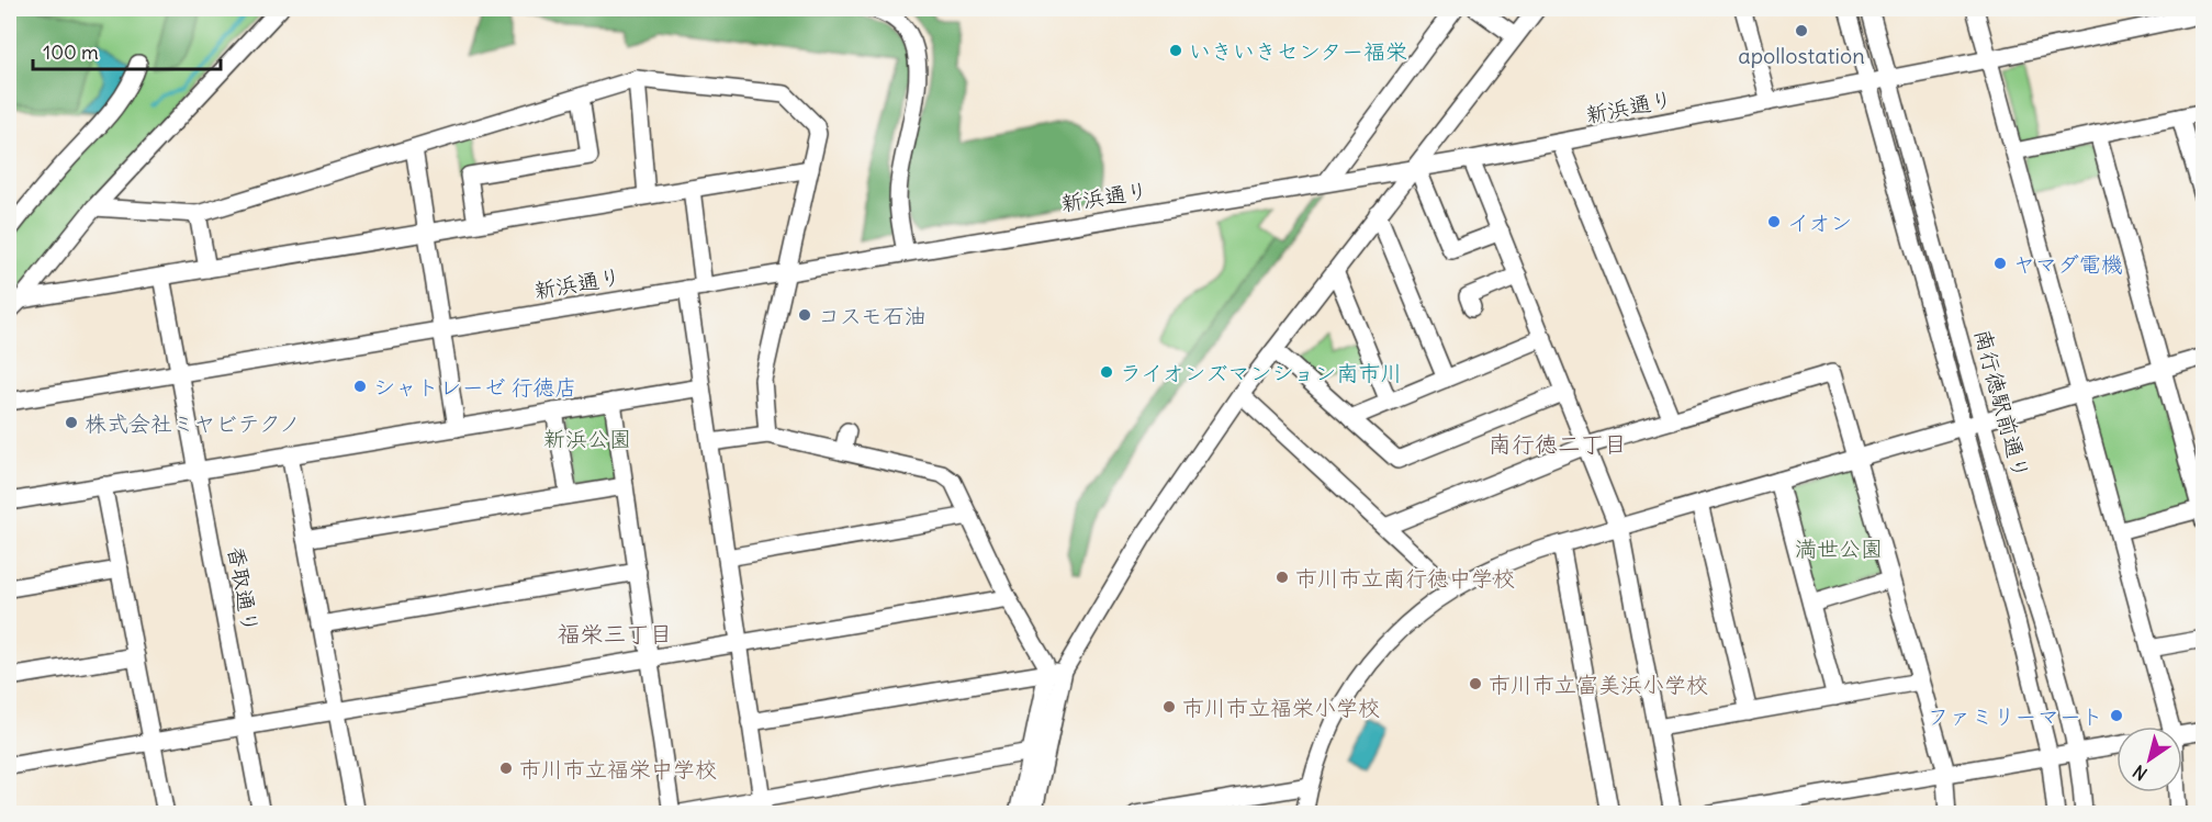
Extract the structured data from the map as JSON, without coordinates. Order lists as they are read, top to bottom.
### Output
{
  "streets": {
    "street": ["新浜通り", "南行徳駅前通り", "香取通り"]
  },
  "crossings": [
    ["新浜通り", "南行徳駅前通り"],
    ["新浜通り", "香取通り"]
  ],
  "districts": ["南行徳二丁目", "福栄三丁目"],
  "parks": ["新浜公園", "満世公園"],
  "places": [
    "apollostation",
    "いきいきセンター福栄",
    "イオン",
    "ヤマダ電機",
    "コスモ石油",
    "ライオンズマンション南市川",
    "シャトレーゼ 行徳店",
    "株式会社ミヤビテクノ",
    "市川市立南行徳中学校",
    "市川市立富美浜小学校",
    "市川市立福栄小学校",
    "ファミリーマート",
    "市川市立福栄中学校"
  ],
  "scale_bar": "100 m",
  "north": "bottom left"
}
